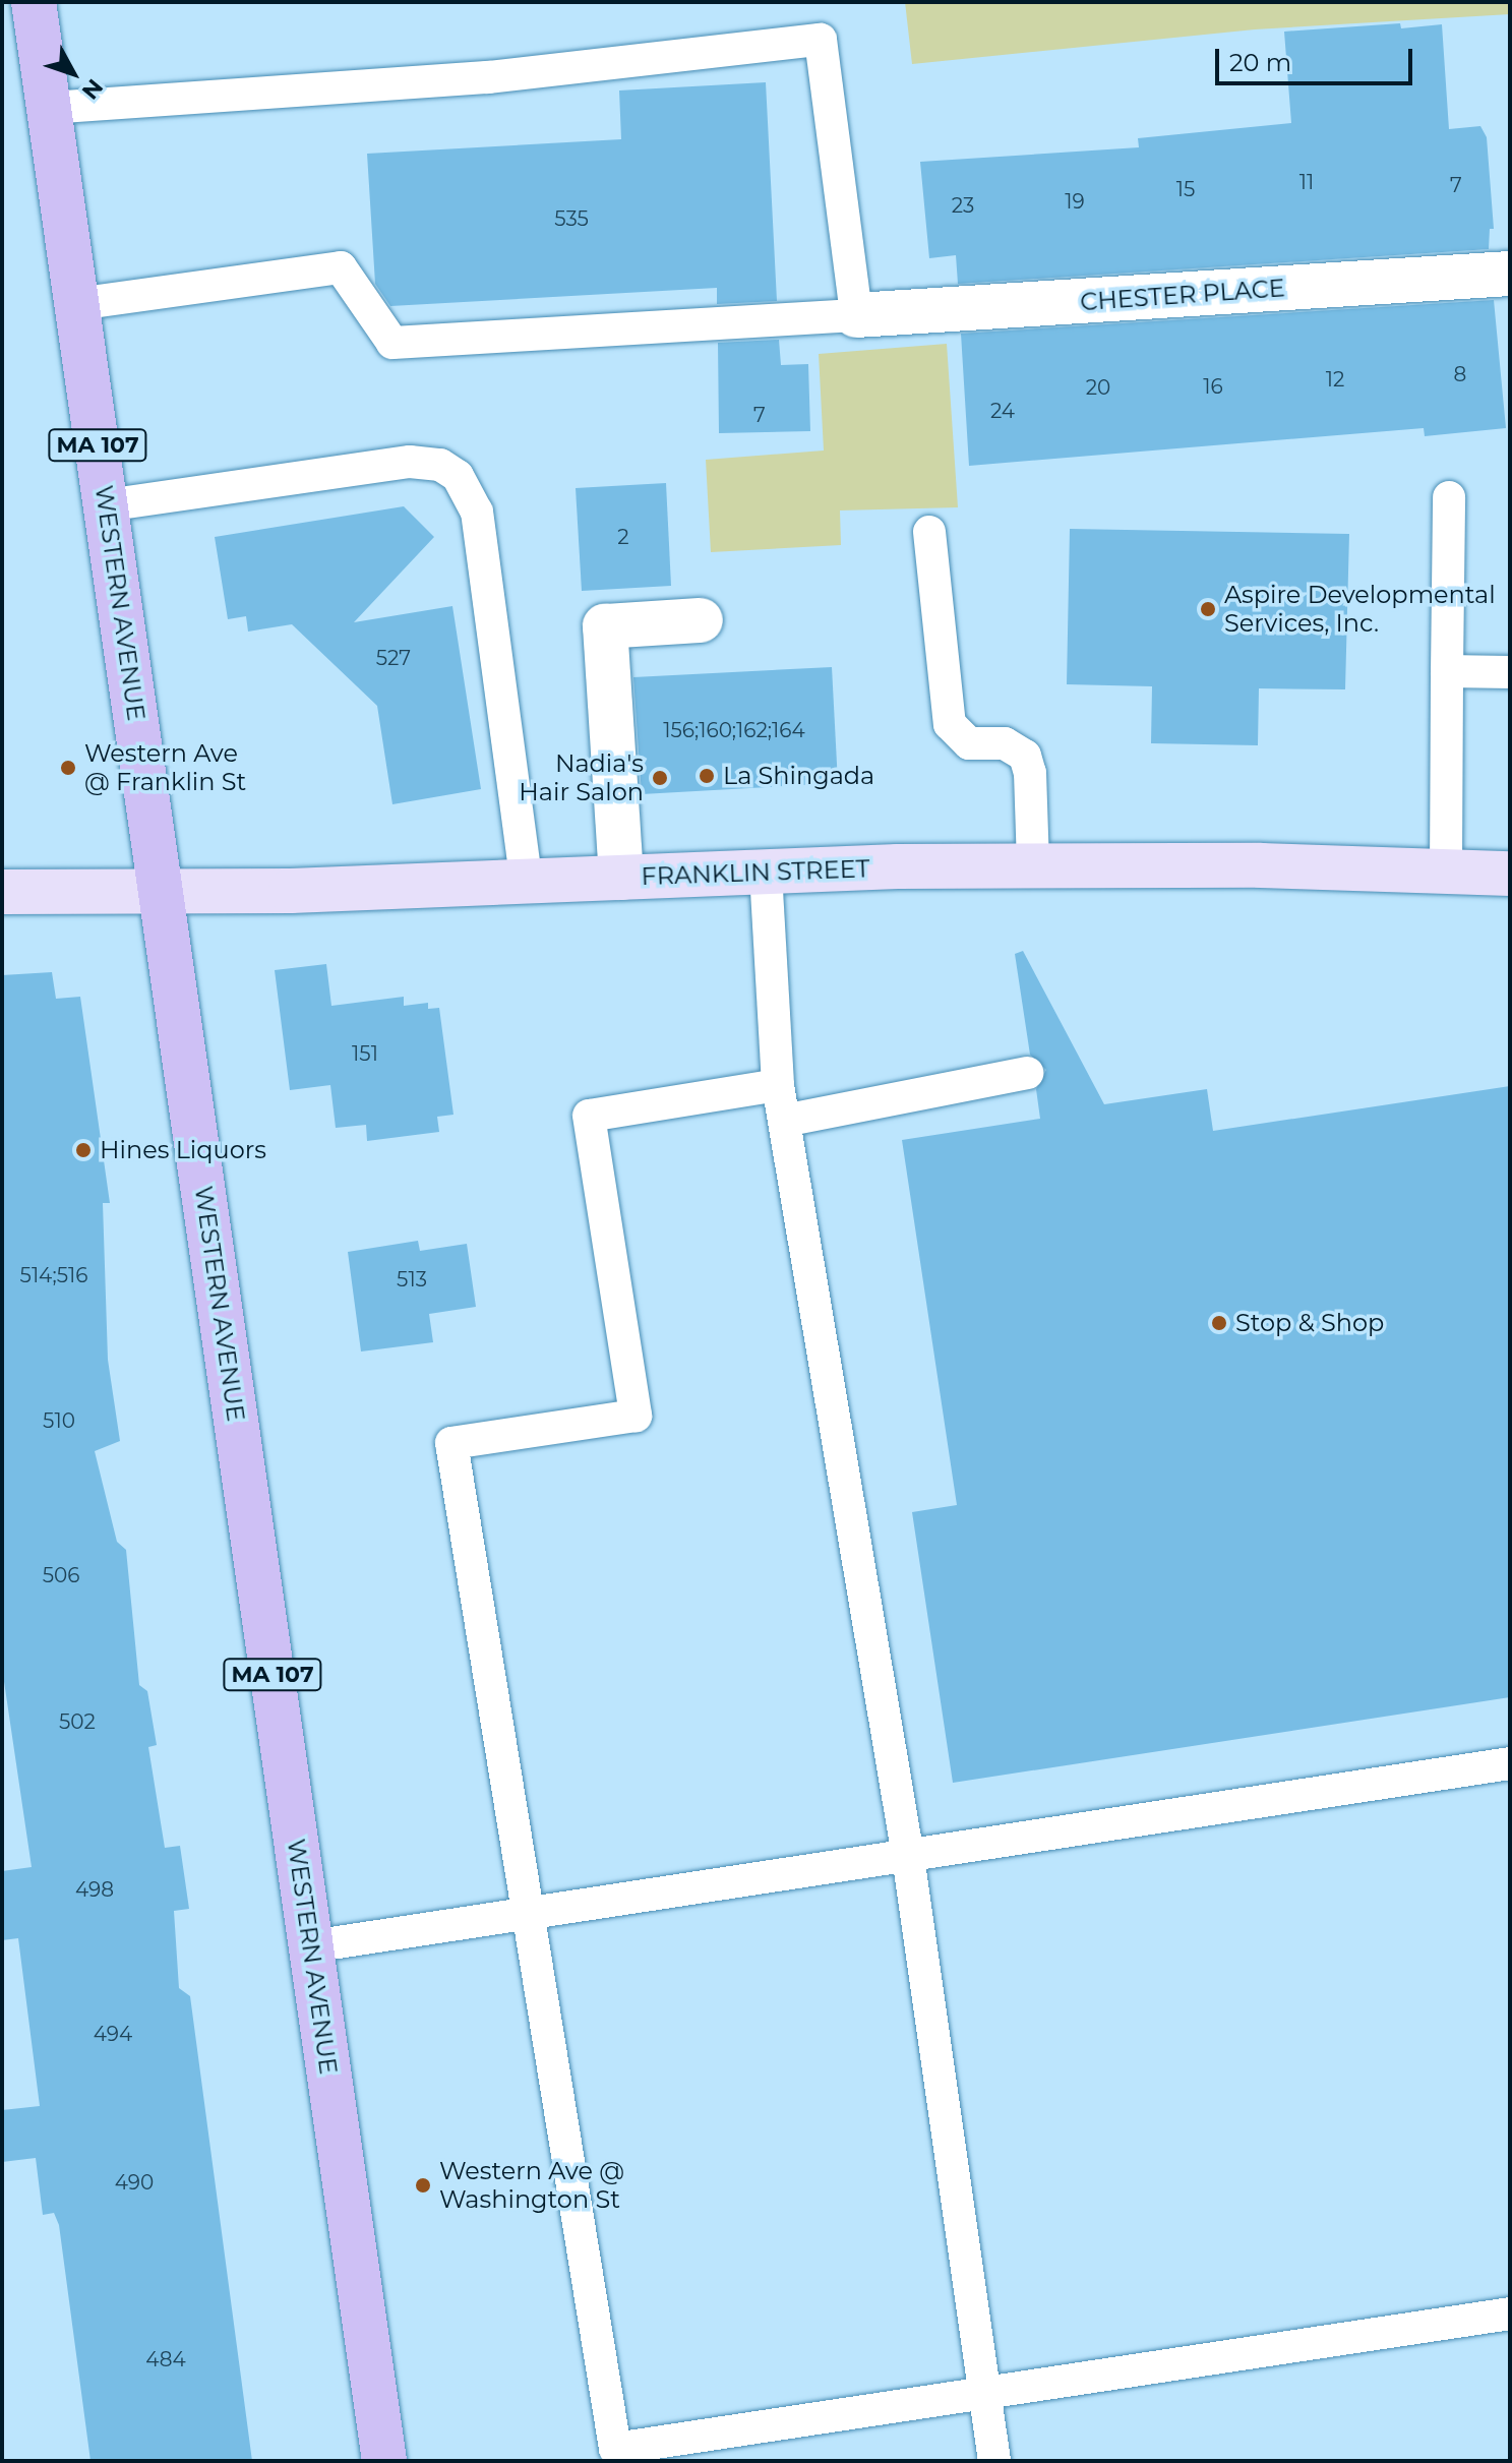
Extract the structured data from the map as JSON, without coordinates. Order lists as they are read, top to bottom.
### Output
{
  "streets": {
    "main road": ["MA 107", "WESTERN AVENUE", "FRANKLIN STREET"],
    "street": ["CHESTER PLACE"]
  },
  "crossings": [
    ["WESTERN AVENUE", "FRANKLIN STREET"]
  ],
  "places": [
    "Aspire Developmental Services, Inc.",
    "Western Ave @ Franklin St",
    "La Shingada",
    "Nadia's Hair Salon",
    "Hines Liquors",
    "Stop & Shop",
    "Western Ave @ Washington St"
  ],
  "house_numbers": [
    "11",
    "7",
    "15",
    "19",
    "23",
    "535",
    "8",
    "12",
    "16",
    "20",
    "24",
    "7",
    "2",
    "527",
    "156;160;162;164",
    "151",
    "514;516",
    "513",
    "510",
    "506",
    "502",
    "498",
    "494",
    "490",
    "484"
  ],
  "scale_bar": "20 m",
  "north": "bottom right"
}
